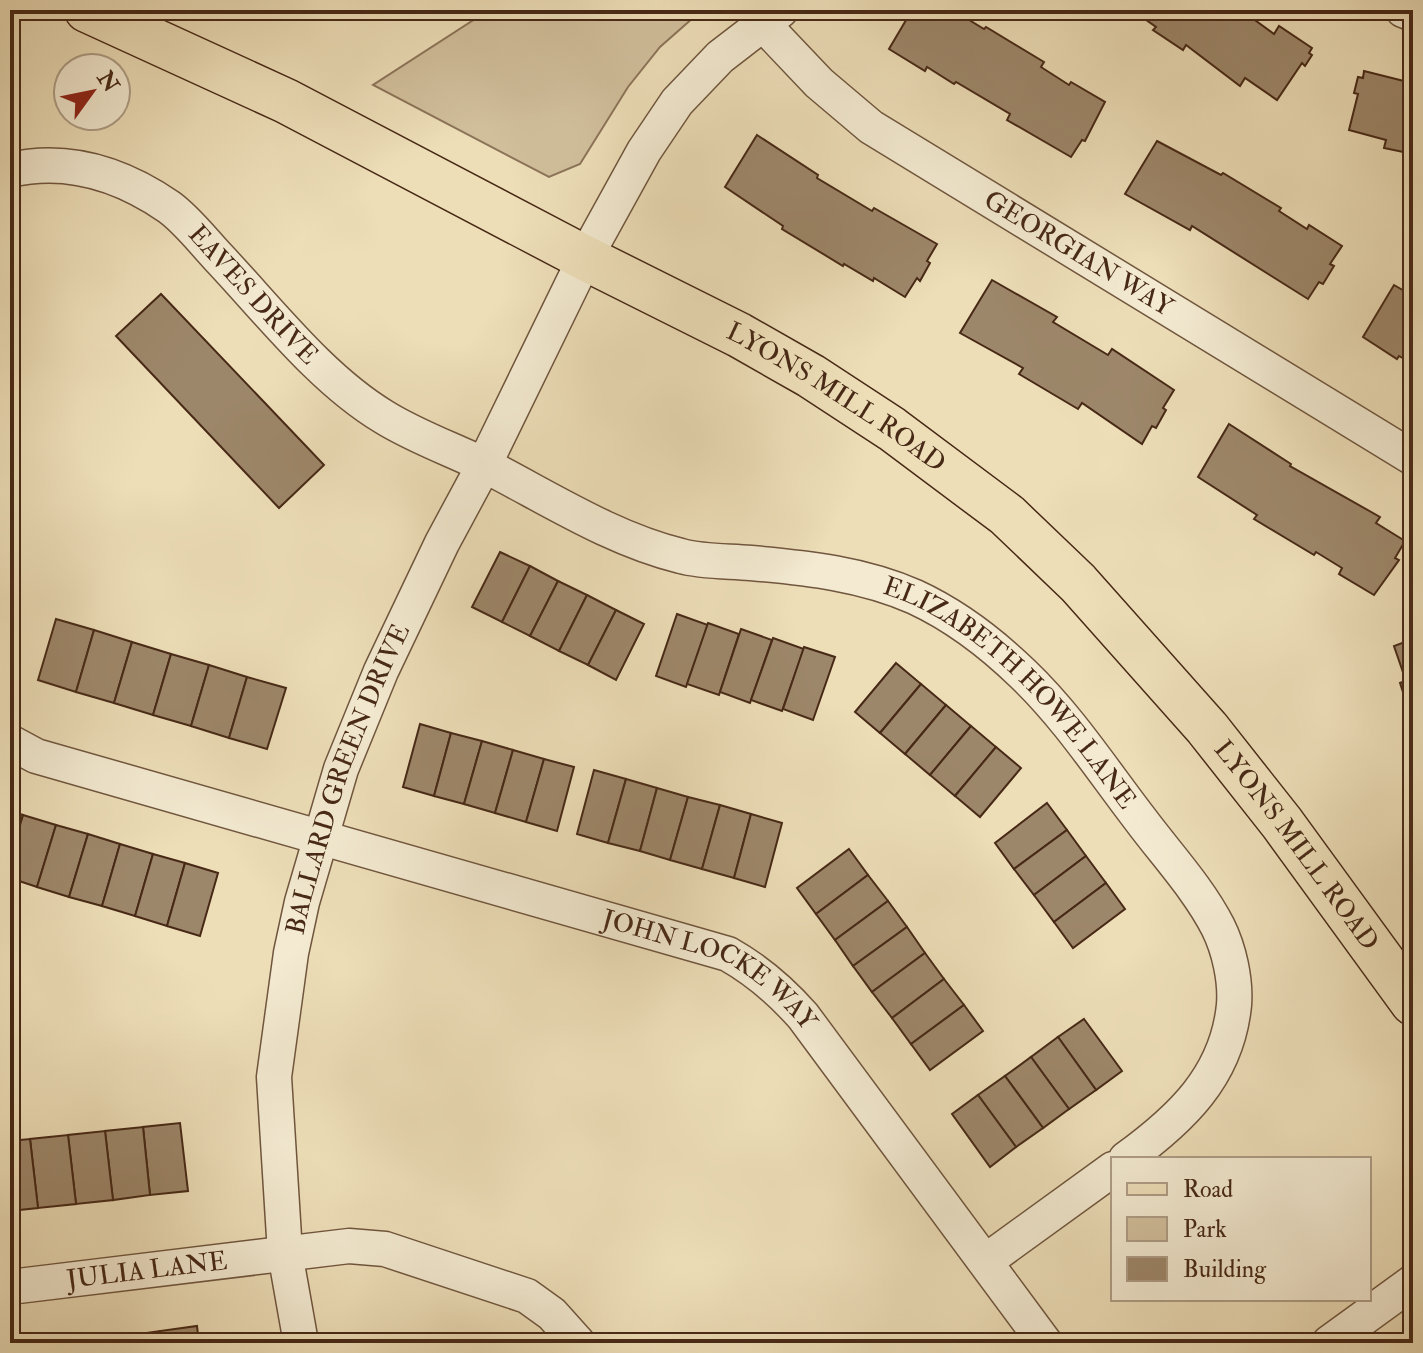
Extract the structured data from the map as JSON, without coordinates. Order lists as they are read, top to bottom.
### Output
{
  "streets": {
    "main road": ["LYONS MILL ROAD"],
    "street": [
      "GEORGIAN WAY",
      "EAVES DRIVE",
      "ELIZABETH HOWE LANE",
      "BALLARD GREEN DRIVE",
      "JOHN LOCKE WAY",
      "JULIA LANE"
    ]
  },
  "crossings": [
    ["GEORGIAN WAY", "BALLARD GREEN DRIVE"],
    ["EAVES DRIVE", "ELIZABETH HOWE LANE"],
    ["EAVES DRIVE", "BALLARD GREEN DRIVE"],
    ["LYONS MILL ROAD", "BALLARD GREEN DRIVE"],
    ["ELIZABETH HOWE LANE", "BALLARD GREEN DRIVE"],
    ["BALLARD GREEN DRIVE", "JOHN LOCKE WAY"],
    ["BALLARD GREEN DRIVE", "JULIA LANE"]
  ],
  "legend": ["Road", "Park", "Building"],
  "north": "top right"
}
